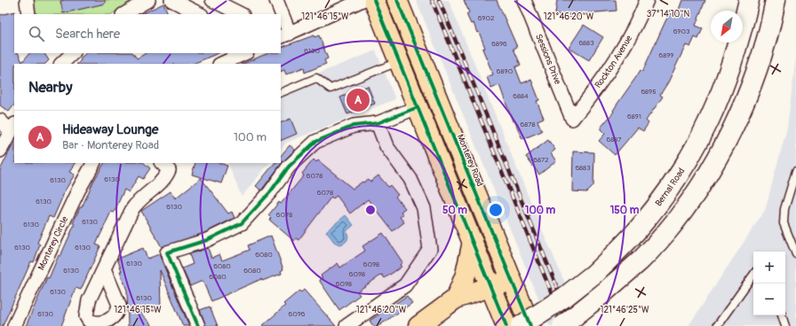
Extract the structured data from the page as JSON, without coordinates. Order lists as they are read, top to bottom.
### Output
{
  "streets": {
    "main road": ["Monterey Road", "Bernal Road"],
    "street": ["Sessions Drive", "Rockton Avenue", "Monterey Circle"]
  },
  "crossings": [
    ["Sessions Drive", "Rockton Avenue"]
  ],
  "house_numbers": [
    "6902",
    "6903",
    "6883",
    "6896",
    "6130",
    "6899",
    "6890",
    "6895",
    "6884",
    "6891",
    "6878",
    "6887",
    "6872",
    "6883",
    "6078",
    "6130",
    "6130",
    "6078",
    "6130",
    "6130",
    "6078",
    "6130",
    "6130",
    "6130",
    "6130",
    "6080",
    "6130",
    "6098",
    "6080",
    "6130",
    "6080",
    "6098",
    "6080",
    "6098",
    "6130",
    "6130",
    "6130",
    "6096"
  ],
  "north": "bottom left",
  "page": {
    "search": "Search here",
    "heading": "Nearby",
    "pins": "A",
    "list": [
      {
        "mark": "A",
        "name": "Hideaway Lounge",
        "note": "Bar · Monterey Road",
        "value": "100 m"
      }
    ],
    "map_buttons": ["+", "−"]
  },
  "coordinates": [
    "37°14'10\"N",
    "121°46'15\"W",
    "121°46'20\"W",
    "121°46'25\"W"
  ],
  "rings": ["50 m", "100 m", "150 m"]
}
